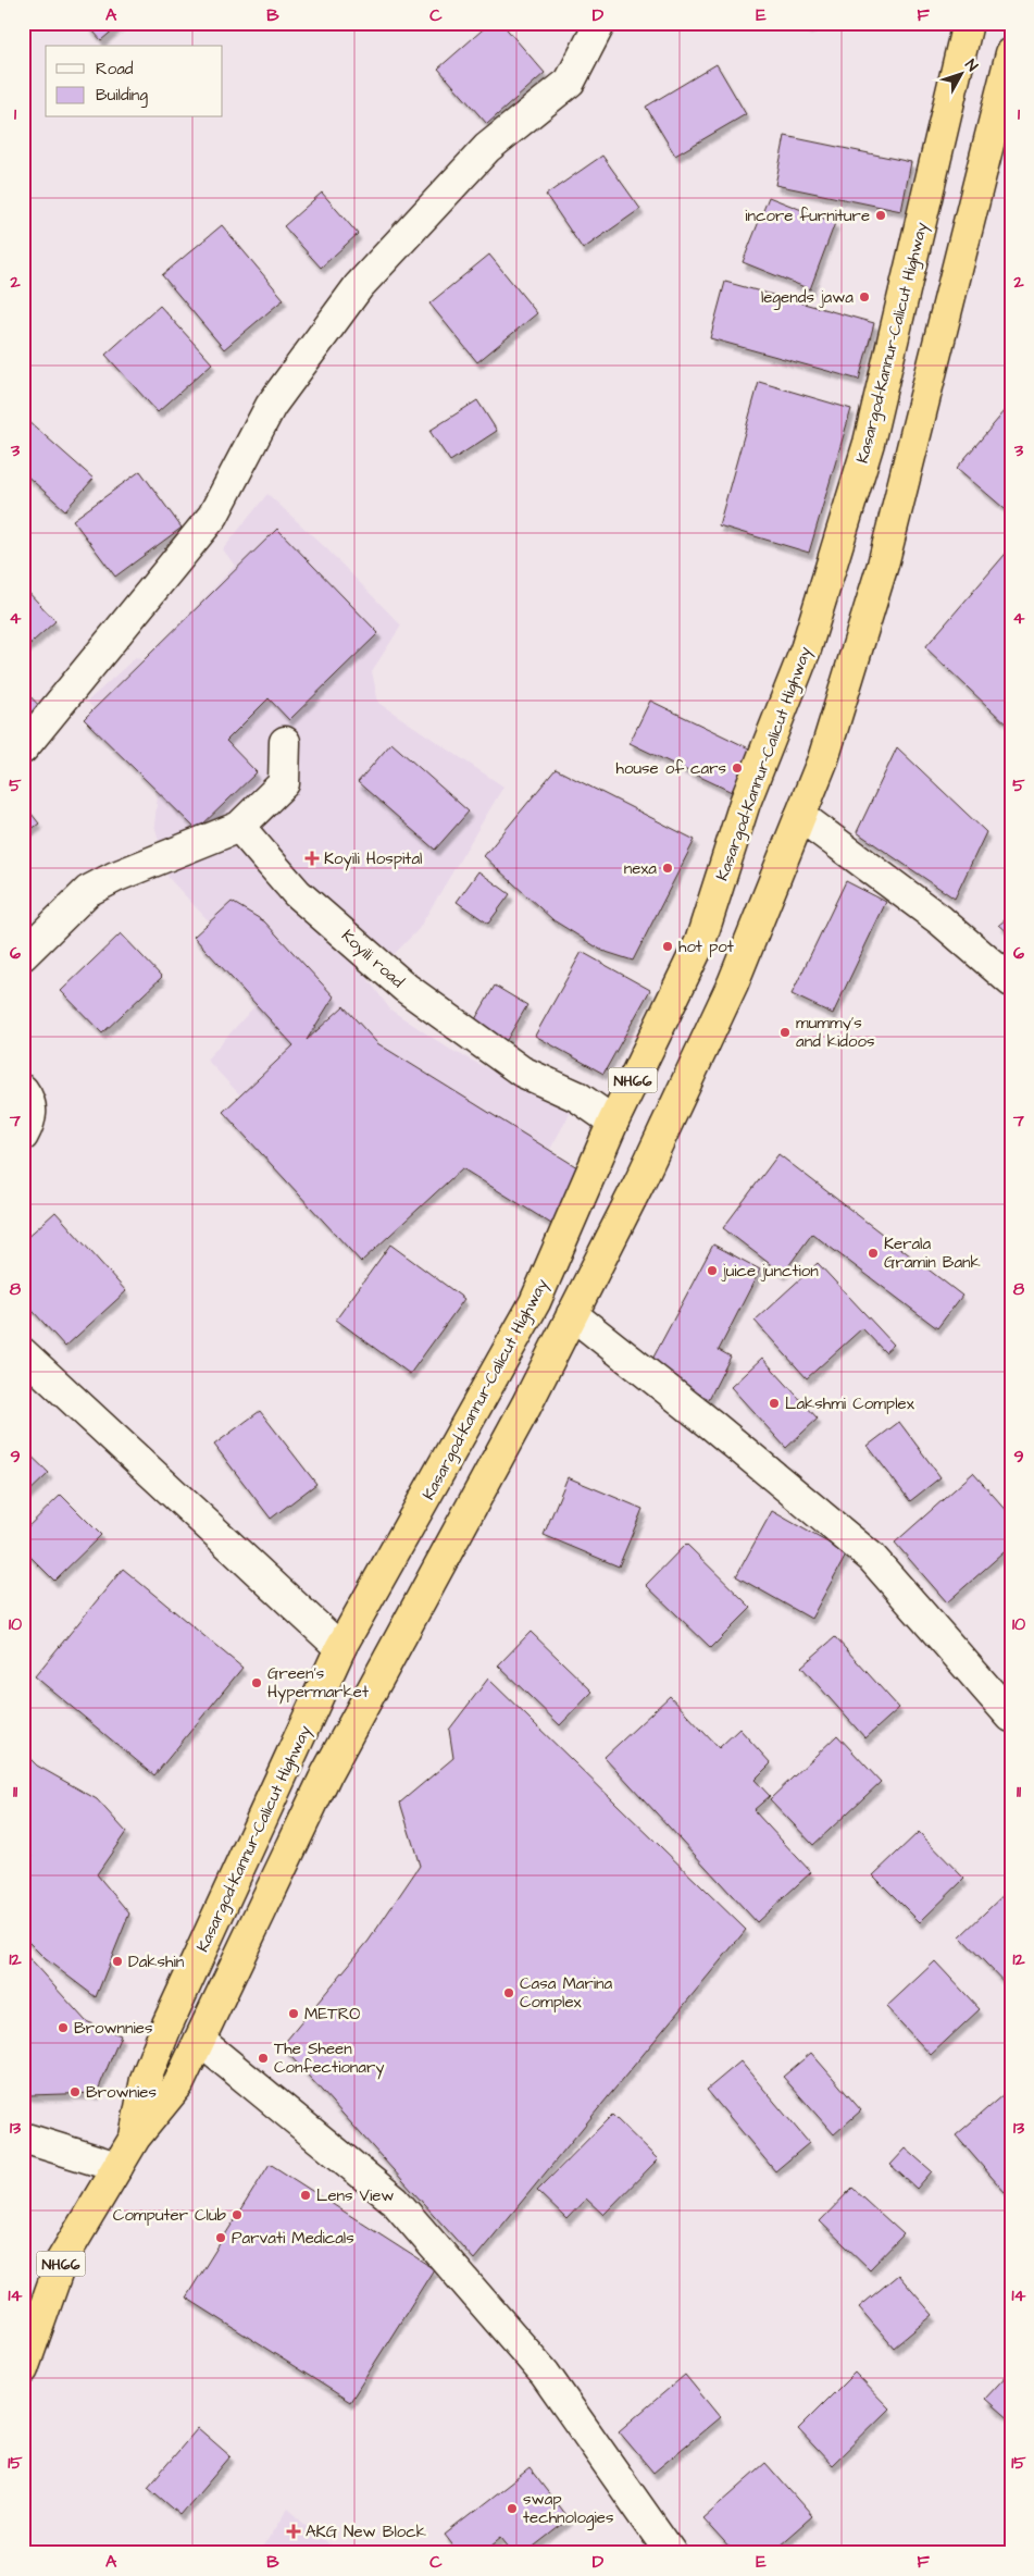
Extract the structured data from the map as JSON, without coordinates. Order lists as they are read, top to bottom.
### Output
{
  "streets": {
    "highway": ["Kasargod-Kannur-Calicut Highway", "NH66"],
    "street": ["Koyili road"]
  },
  "crossings": [
    ["Kasargod-Kannur-Calicut Highway", "Koyili road"],
    ["Kasargod-Kannur-Calicut Highway", "NH66"]
  ],
  "places": {
    "other": [
      "incore furniture",
      "legends jawa",
      "house of cars",
      "nexa",
      "hot pot",
      "mummy's and kidoos",
      "Kerala Gramin Bank",
      "juice junction",
      "Lakshmi Complex",
      "Green's Hypermarket",
      "Dakshin",
      "Casa Marina Complex",
      "METRO",
      "Brownnies",
      "The Sheen Confectionary",
      "Brownies",
      "Lens View",
      "Computer Club",
      "Parvati Medicals",
      "swap technologies"
    ],
    "health": ["Koyili Hospital", "AKG New Block"]
  },
  "legend": ["Road", "Building"],
  "north": "top right",
  "grid": {
    "columns": [
      "A",
      "B",
      "C",
      "D",
      "E",
      "F"
    ],
    "rows": [
      "1",
      "2",
      "3",
      "4",
      "5",
      "6",
      "7",
      "8",
      "9",
      "10",
      "11",
      "12",
      "13",
      "14",
      "15"
    ]
  }
}
